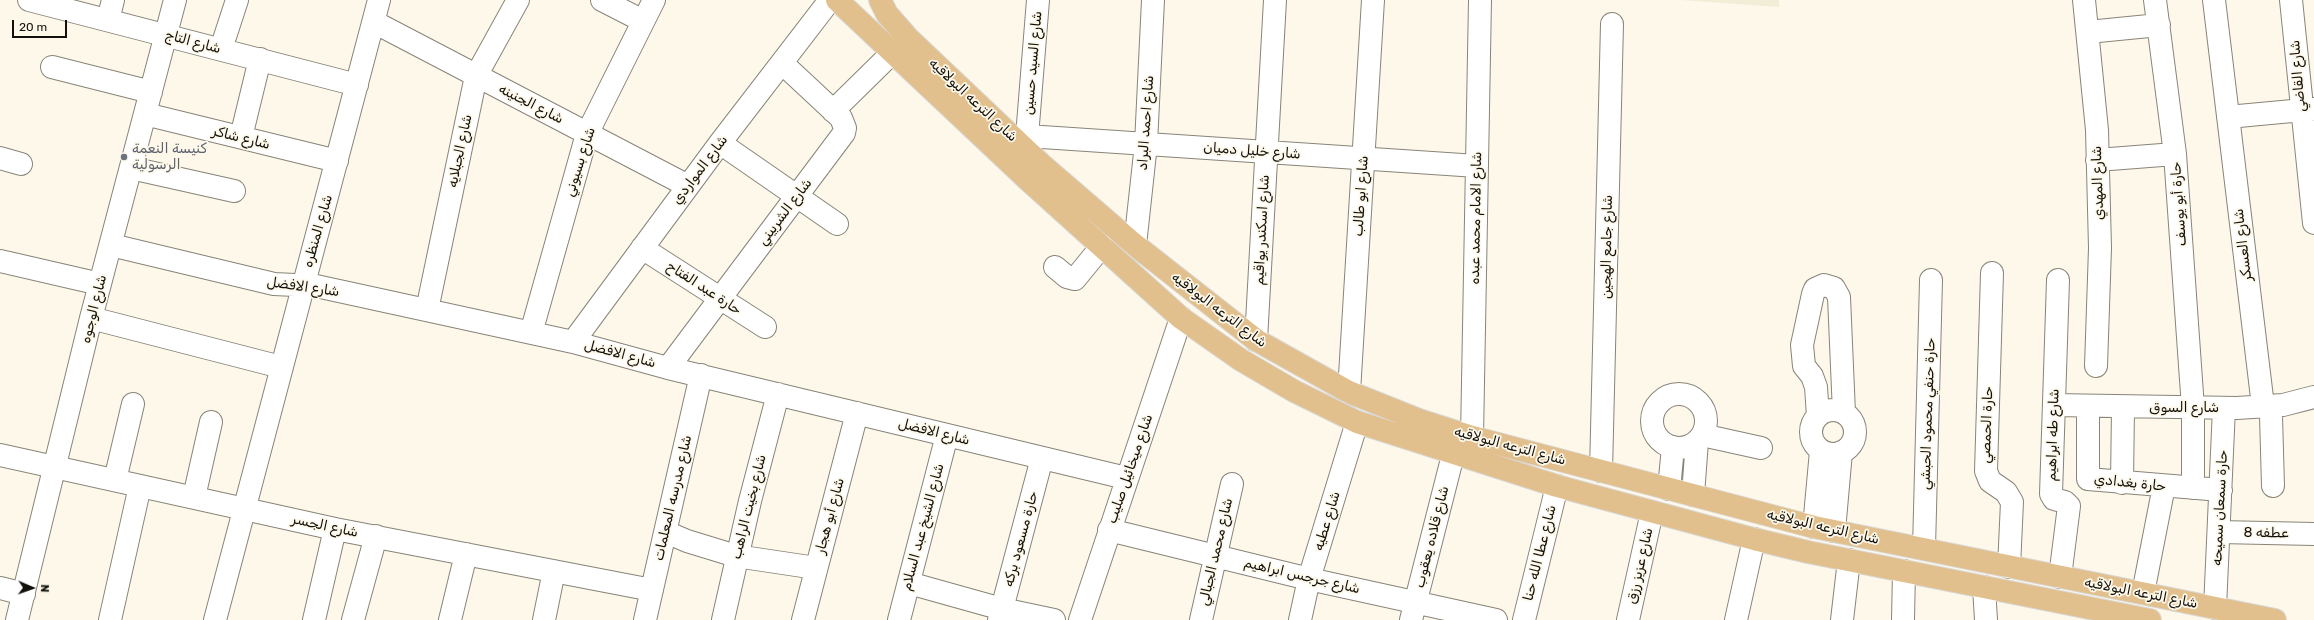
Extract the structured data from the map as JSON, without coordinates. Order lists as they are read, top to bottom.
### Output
{
  "streets": {
    "main road": ["شارع الترعه البولاقيه"],
    "street": [
      "شارع التاج",
      "شارع السيد حسين",
      "شارع القاضي",
      "شارع الجنينه",
      "شارع احمد البراد",
      "شارع شاكر",
      "شارع الجبلايه",
      "شارع خليل دميان",
      "شارع بسيوني",
      "شارع المواردي",
      "شارع المهدي",
      "شارع ابو طالب",
      "حارة أبو يوسف",
      "شارع الشربيني",
      "شارع الامام محمد عبده",
      "شارع اسكندر يواقيم",
      "شارع المنظره",
      "شارع العسكر",
      "شارع جامع الهجين",
      "شارع الافضل",
      "حارة عبد الفتاح",
      "شارع الوجوه",
      "شارع السوق",
      "حارة حنفي محمود الحبشي",
      "حارة الحمصي",
      "شارع طه ابراهيم",
      "شارع ميخائيل صليب",
      "حارة بغدادي",
      "شارع مدرسه المعلمات",
      "شارع بخيت الراهب",
      "حارة سمعان سميحه",
      "شارع أبو هجار",
      "شارع عطيه",
      "شارع الجسر",
      "شارع الشيخ عبد السلام",
      "عطفه 8",
      "شارع قلاده يعقوب",
      "حارة مسعود بركه",
      "شارع محمد الجبالي",
      "شارع عطا الله حنا",
      "شارع عزيز رزق",
      "شارع جرجس ابراهيم"
    ]
  },
  "crossings": [
    ["شارع التاج", "شارع المنظره"],
    ["شارع التاج", "شارع الوجوه"],
    ["شارع السيد حسين", "شارع الترعه البولاقيه"],
    ["شارع السيد حسين", "شارع خليل دميان"],
    ["شارع الترعه البولاقيه", "شارع احمد البراد"],
    ["شارع الترعه البولاقيه", "شارع خليل دميان"],
    ["شارع الترعه البولاقيه", "شارع ابو طالب"],
    ["شارع الترعه البولاقيه", "شارع الامام محمد عبده"],
    ["شارع الترعه البولاقيه", "شارع اسكندر يواقيم"],
    ["شارع الترعه البولاقيه", "شارع جامع الهجين"],
    ["شارع الترعه البولاقيه", "حارة حنفي محمود الحبشي"],
    ["شارع الترعه البولاقيه", "حارة الحمصي"],
    ["شارع الترعه البولاقيه", "شارع طه ابراهيم"],
    ["شارع الترعه البولاقيه", "شارع ميخائيل صليب"],
    ["شارع الترعه البولاقيه", "حارة سمعان سميحه"],
    ["شارع الترعه البولاقيه", "شارع عطيه"],
    ["شارع الترعه البولاقيه", "شارع قلاده يعقوب"],
    ["شارع الترعه البولاقيه", "شارع عطا الله حنا"],
    ["شارع الترعه البولاقيه", "شارع عزيز رزق"],
    ["شارع الجنينه", "شارع الجبلايه"],
    ["شارع الجنينه", "شارع بسيوني"],
    ["شارع الجنينه", "شارع المواردي"],
    ["شارع الجنينه", "شارع المنظره"],
    ["شارع احمد البراد", "شارع خليل دميان"],
    ["شارع شاكر", "شارع المنظره"],
    ["شارع شاكر", "شارع الوجوه"],
    ["شارع الجبلايه", "شارع الافضل"],
    ["شارع خليل دميان", "شارع ابو طالب"],
    ["شارع خليل دميان", "شارع الامام محمد عبده"],
    ["شارع خليل دميان", "شارع اسكندر يواقيم"],
    ["شارع بسيوني", "شارع الافضل"],
    ["شارع المواردي", "شارع الشربيني"],
    ["شارع المواردي", "شارع الافضل"],
    ["شارع المواردي", "حارة عبد الفتاح"],
    ["حارة أبو يوسف", "شارع السوق"],
    ["حارة أبو يوسف", "حارة بغدادي"],
    ["شارع الشربيني", "شارع الافضل"],
    ["شارع الشربيني", "حارة عبد الفتاح"],
    ["شارع المنظره", "شارع الافضل"],
    ["شارع المنظره", "شارع الجسر"],
    ["شارع العسكر", "شارع السوق"],
    ["شارع الافضل", "شارع الوجوه"],
    ["شارع الافضل", "شارع ميخائيل صليب"],
    ["شارع الافضل", "شارع مدرسه المعلمات"],
    ["شارع الافضل", "شارع بخيت الراهب"],
    ["شارع الافضل", "شارع أبو هجار"],
    ["شارع الافضل", "شارع الشيخ عبد السلام"],
    ["شارع الافضل", "حارة مسعود بركه"],
    ["شارع الوجوه", "شارع الجسر"],
    ["شارع السوق", "شارع طه ابراهيم"],
    ["شارع السوق", "حارة بغدادي"],
    ["شارع السوق", "حارة سمعان سميحه"],
    ["شارع ميخائيل صليب", "شارع جرجس ابراهيم"],
    ["حارة بغدادي", "حارة سمعان سميحه"],
    ["شارع مدرسه المعلمات", "شارع الجسر"],
    ["حارة سمعان سميحه", "عطفه 8"],
    ["شارع عطيه", "شارع جرجس ابراهيم"],
    ["شارع قلاده يعقوب", "شارع جرجس ابراهيم"],
    ["شارع محمد الجبالي", "شارع جرجس ابراهيم"]
  ],
  "places": ["كنيسة النعمة الرسولية"],
  "scale_bar": "20 m",
  "north": "right"
}
